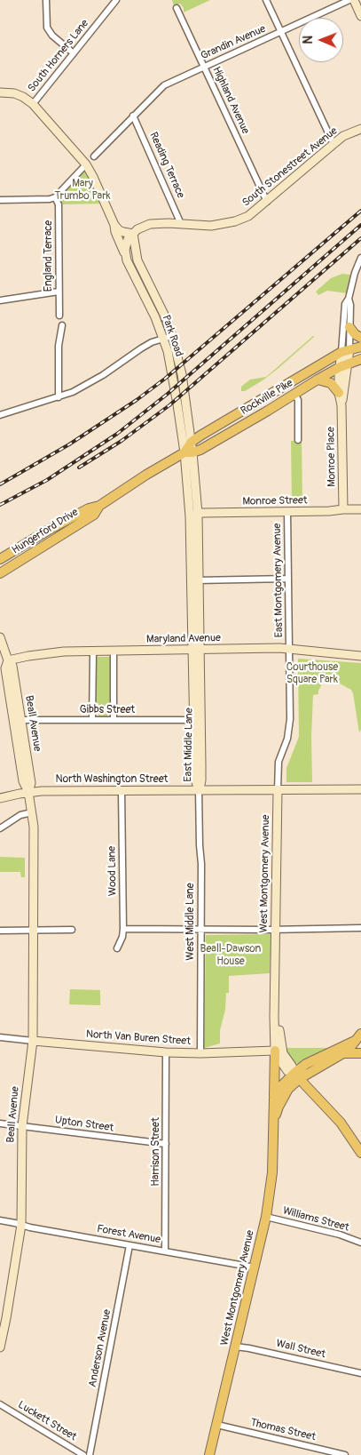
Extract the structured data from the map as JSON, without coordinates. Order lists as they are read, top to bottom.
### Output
{
  "streets": {
    "main road": ["Rockville Pike", "Hungerford Drive", "West Montgomery Avenue"],
    "street": [
      "Grandin Avenue",
      "South Horners Lane",
      "Highland Avenue",
      "Reading Terrace",
      "South Stonestreet Avenue",
      "England Terrace",
      "Park Road",
      "Monroe Place",
      "Monroe Street",
      "East Montgomery Avenue",
      "Maryland Avenue",
      "Gibbs Street",
      "Beall Avenue",
      "East Middle Lane",
      "North Washington Street",
      "Wood Lane",
      "West Middle Lane",
      "North Van Buren Street",
      "Upton Street",
      "Harrison Street",
      "Williams Street",
      "Forest Avenue",
      "Anderson Avenue",
      "Wall Street",
      "Luckett Street",
      "Thomas Street"
    ]
  },
  "crossings": [
    ["Grandin Avenue", "Highland Avenue"],
    ["Grandin Avenue", "Reading Terrace"],
    ["Highland Avenue", "South Stonestreet Avenue"],
    ["Reading Terrace", "South Stonestreet Avenue"],
    ["South Stonestreet Avenue", "Park Road"],
    ["Park Road", "Rockville Pike"],
    ["Park Road", "Hungerford Drive"],
    ["Park Road", "East Middle Lane"],
    ["Rockville Pike", "Monroe Place"],
    ["Rockville Pike", "Hungerford Drive"],
    ["Rockville Pike", "East Middle Lane"],
    ["Monroe Place", "Monroe Street"],
    ["Monroe Street", "East Montgomery Avenue"],
    ["Monroe Street", "East Middle Lane"],
    ["Hungerford Drive", "East Middle Lane"],
    ["East Montgomery Avenue", "Maryland Avenue"],
    ["East Montgomery Avenue", "North Washington Street"],
    ["East Montgomery Avenue", "West Montgomery Avenue"],
    ["Maryland Avenue", "Beall Avenue"],
    ["Maryland Avenue", "East Middle Lane"],
    ["Gibbs Street", "Beall Avenue"],
    ["Gibbs Street", "East Middle Lane"],
    ["Beall Avenue", "North Washington Street"],
    ["Beall Avenue", "North Van Buren Street"],
    ["Beall Avenue", "Upton Street"],
    ["Beall Avenue", "Forest Avenue"],
    ["East Middle Lane", "North Washington Street"],
    ["East Middle Lane", "West Middle Lane"],
    ["North Washington Street", "Wood Lane"],
    ["North Washington Street", "West Montgomery Avenue"],
    ["North Washington Street", "West Middle Lane"],
    ["West Montgomery Avenue", "North Van Buren Street"],
    ["West Montgomery Avenue", "Williams Street"],
    ["West Montgomery Avenue", "Forest Avenue"],
    ["West Montgomery Avenue", "Wall Street"],
    ["West Montgomery Avenue", "Thomas Street"],
    ["West Middle Lane", "North Van Buren Street"],
    ["North Van Buren Street", "Harrison Street"],
    ["Upton Street", "Harrison Street"],
    ["Harrison Street", "Forest Avenue"],
    ["Forest Avenue", "Anderson Avenue"]
  ],
  "parks": ["Mary Trumbo Park", "Courthouse Square Park", "Beall-Dawson House"],
  "north": "left"
}
